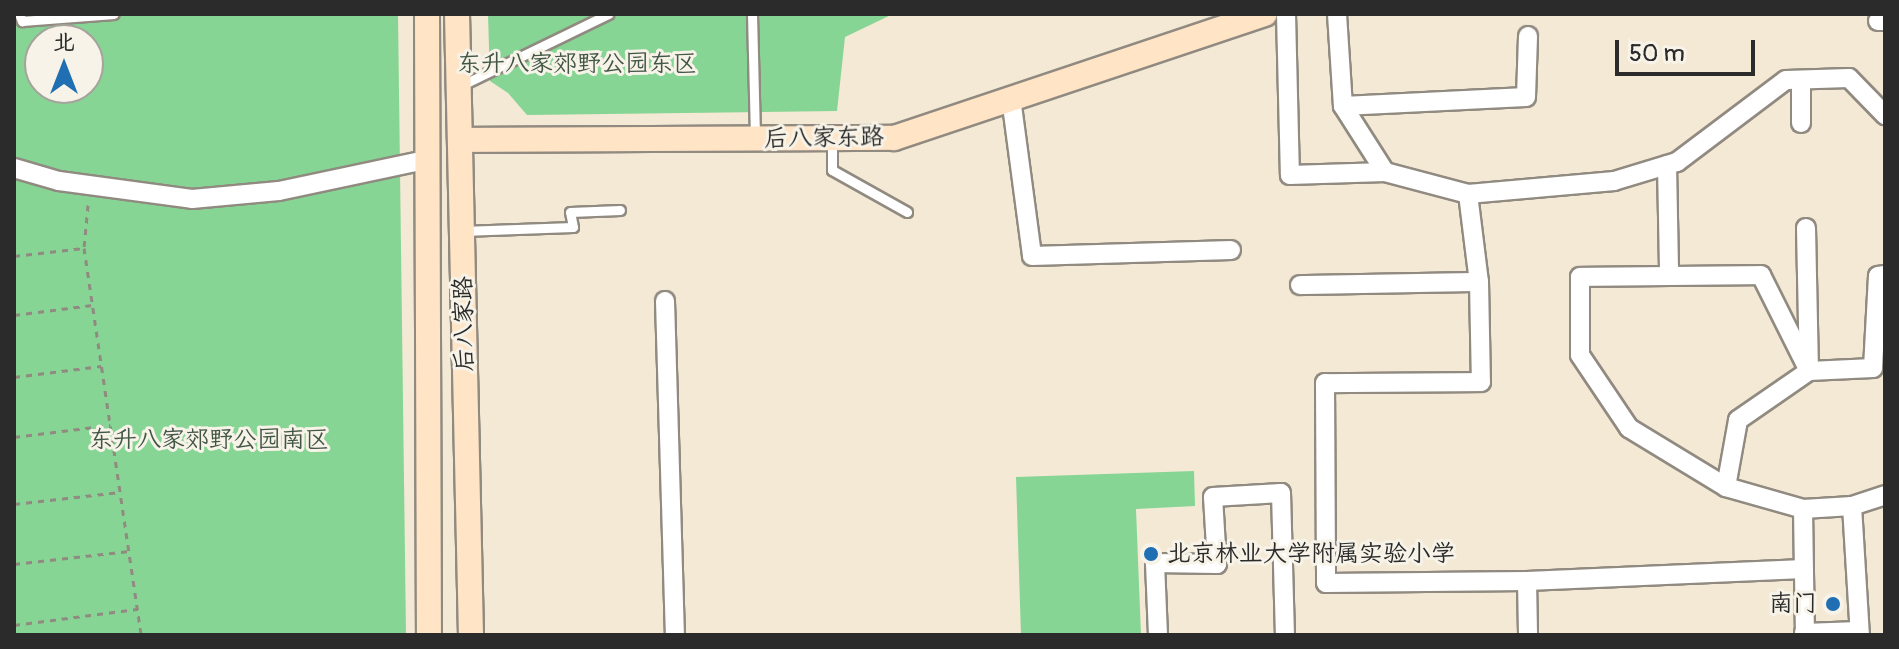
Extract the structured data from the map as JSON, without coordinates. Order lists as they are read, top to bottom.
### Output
{
  "streets": {
    "main road": ["后八家东路", "后八家路"]
  },
  "crossings": [
    ["后八家东路", "后八家路"]
  ],
  "parks": ["东升八家郊野公园东区", "东升八家郊野公园南区"],
  "places": ["北京林业大学附属实验小学", "南门"],
  "scale_bar": "50 m",
  "north": "top"
}
